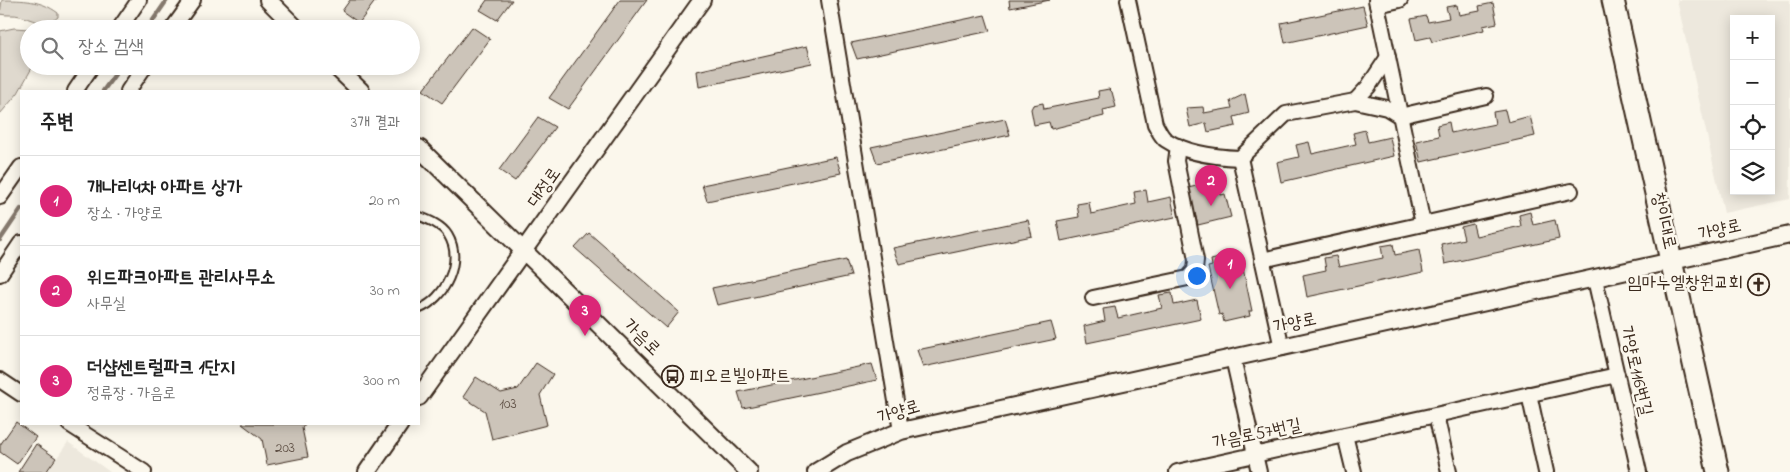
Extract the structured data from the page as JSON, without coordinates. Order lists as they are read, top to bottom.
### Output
{
  "streets": {
    "main road": ["창이대로"],
    "street": [
      "대정로",
      "가양로",
      "가음로",
      "가양로116번길",
      "가음로57번길"
    ]
  },
  "crossings": [
    ["대정로", "가음로"],
    ["창이대로", "가양로"],
    ["가양로", "가양로116번길"],
    ["가양로116번길", "가음로57번길"]
  ],
  "places": {
    "church": ["임마누엘창원교회"],
    "bus stop": ["피오르빌아파트"]
  },
  "house_numbers": ["103", "203"],
  "page": {
    "map_buttons": ["+", "−"],
    "search": "장소 검색",
    "heading": ["주변", "3개 결과"],
    "list": [
      {
        "mark": "1",
        "name": "개나리4차 아파트 상가",
        "note": "장소 · 가양로",
        "value": "20 m"
      },
      {
        "mark": "2",
        "name": "위드파크아파트 관리사무소",
        "note": "사무실",
        "value": "30 m"
      },
      {
        "mark": "3",
        "name": "더샵센트럴파크 1단지",
        "note": "정류장 · 가음로",
        "value": "300 m"
      }
    ],
    "pins": ["2", "1", "3"]
  }
}
